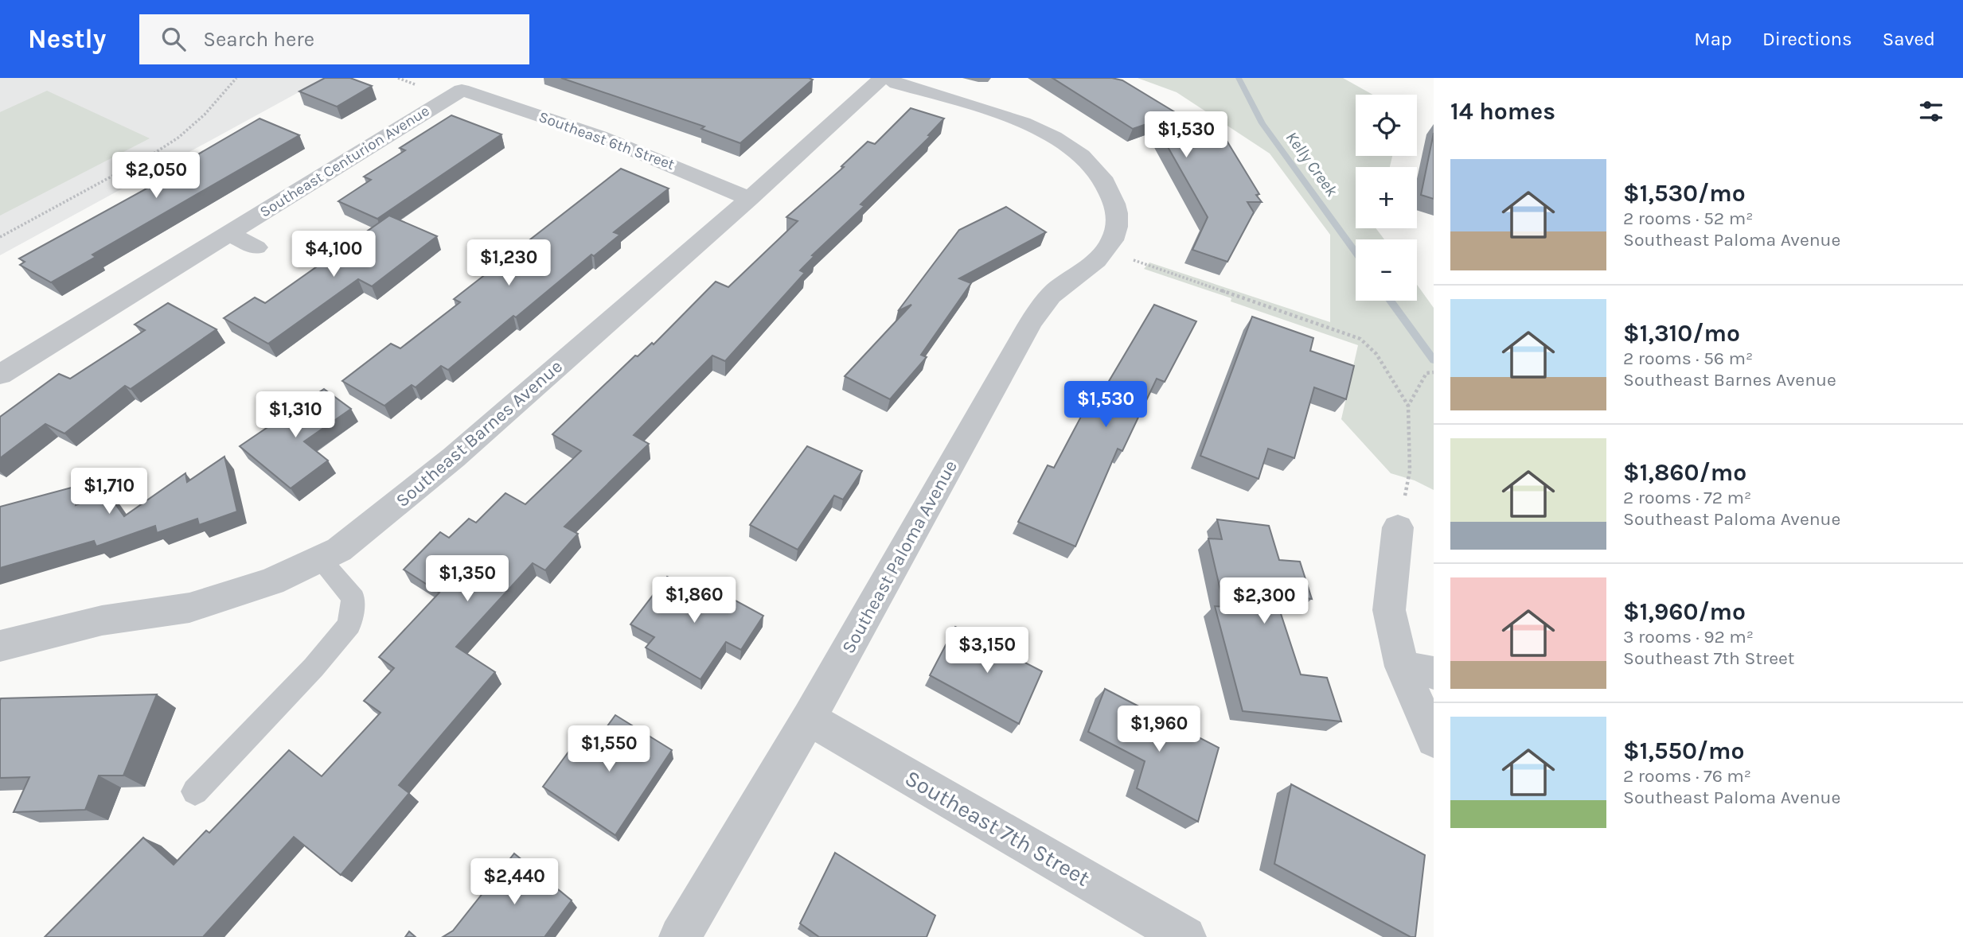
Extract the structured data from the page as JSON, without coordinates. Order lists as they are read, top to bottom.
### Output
{
  "streets": {
    "street": [
      "Southeast 6th Street",
      "Southeast Centurion Avenue",
      "Southeast Barnes Avenue",
      "Southeast Paloma Avenue",
      "Southeast 7th Street"
    ]
  },
  "crossings": [
    ["Southeast 6th Street", "Southeast Centurion Avenue"],
    ["Southeast 6th Street", "Southeast Barnes Avenue"],
    ["Southeast Paloma Avenue", "Southeast 7th Street"]
  ],
  "water": ["Kelly Creek"],
  "page": {
    "header": "Nestly",
    "search": "Search here",
    "nav": ["Map", "Directions", "Saved"],
    "heading": "14 homes",
    "map_buttons": ["+", "−"],
    "price": [
      "$1,530",
      "$2,050",
      "$4,100",
      "$1,230",
      "$1,530",
      "$1,310",
      "$1,710",
      "$1,350",
      "$1,860",
      "$2,300",
      "$3,150",
      "$1,960",
      "$1,550",
      "$2,440"
    ],
    "list": [
      {
        "name": "$1,530/mo",
        "note": "2 rooms · 52 m² · Southeast Paloma Avenue"
      },
      {
        "name": "$1,310/mo",
        "note": "2 rooms · 56 m² · Southeast Barnes Avenue"
      },
      {
        "name": "$1,860/mo",
        "note": "2 rooms · 72 m² · Southeast Paloma Avenue"
      },
      {
        "name": "$1,960/mo",
        "note": "3 rooms · 92 m² · Southeast 7th Street"
      },
      {
        "name": "$1,550/mo",
        "note": "2 rooms · 76 m² · Southeast Paloma Avenue"
      }
    ]
  }
}
